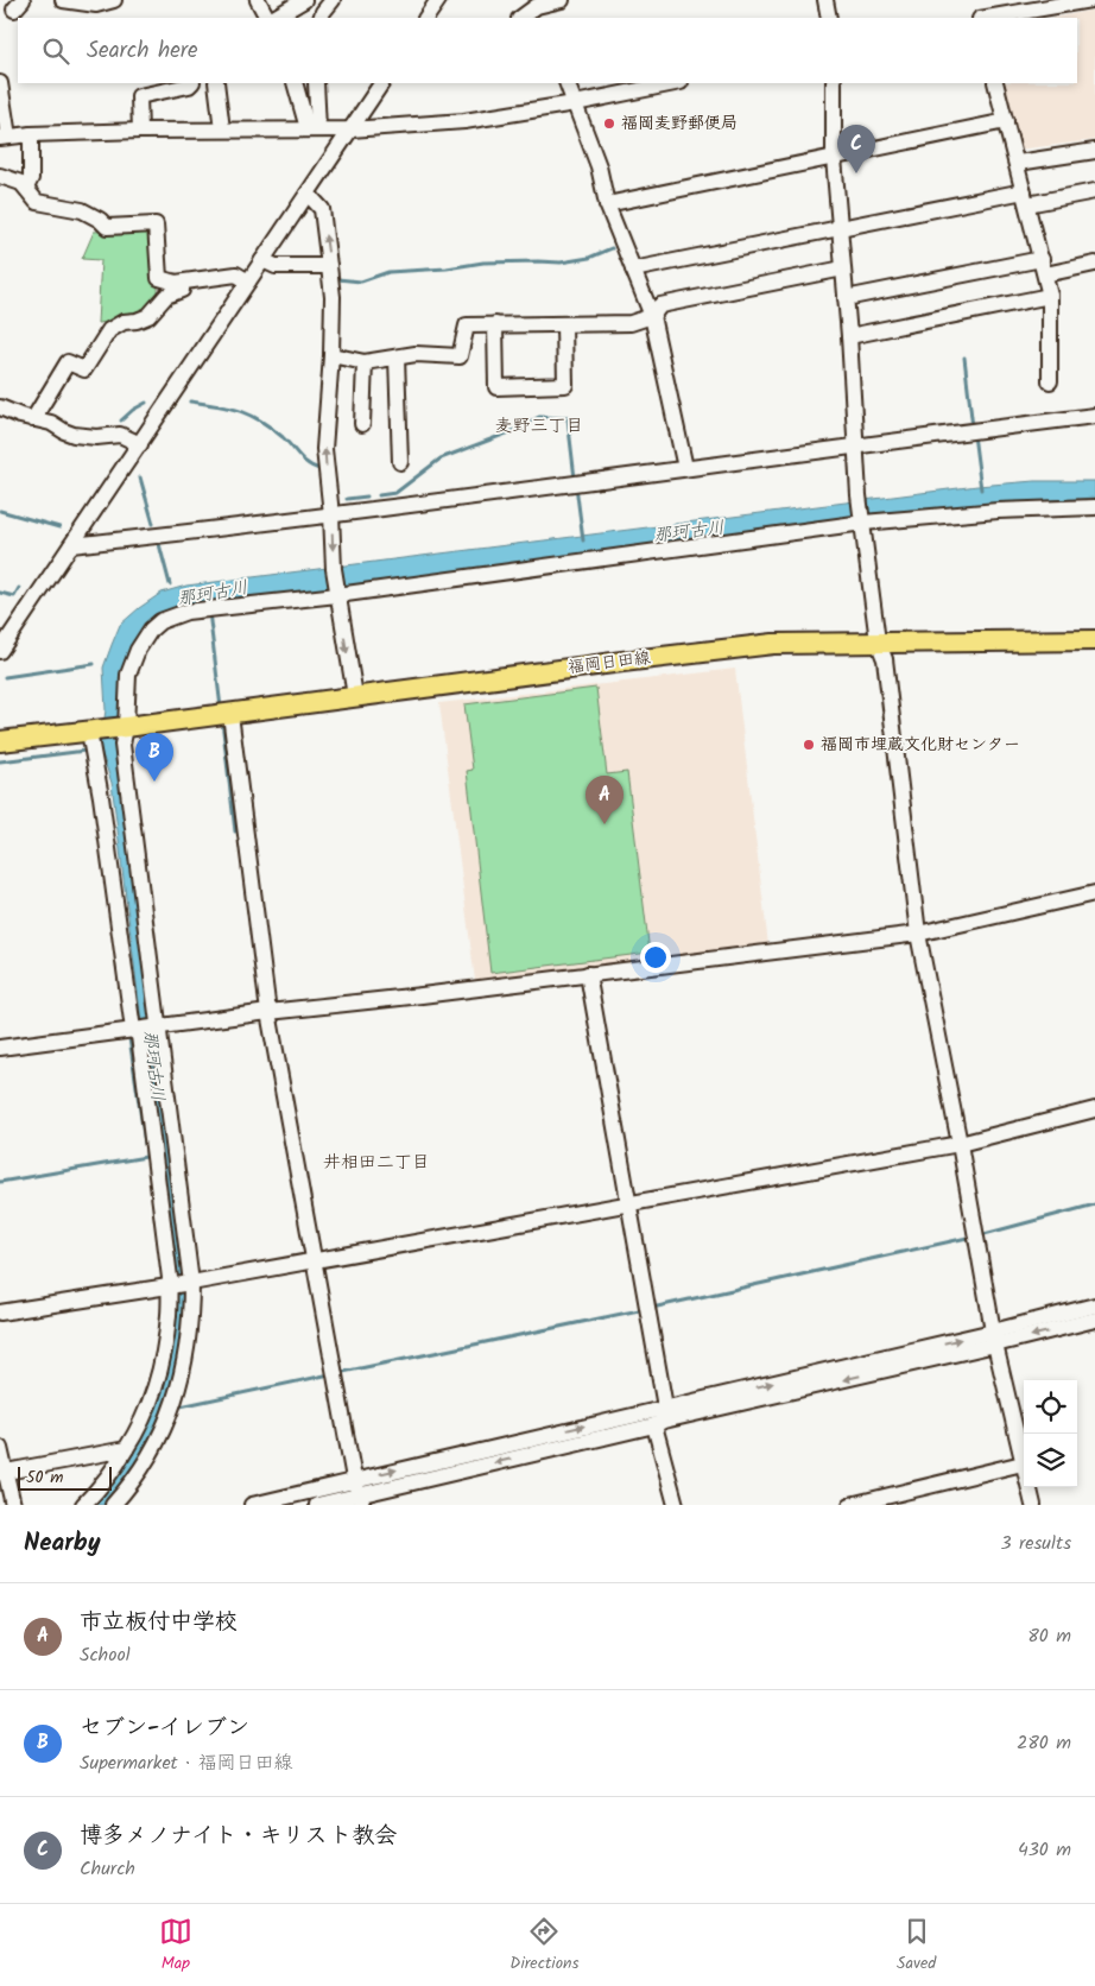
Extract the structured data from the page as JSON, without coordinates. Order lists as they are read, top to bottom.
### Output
{
  "streets": {
    "main road": ["福岡日田線"]
  },
  "districts": ["麦野三丁目", "井相田二丁目"],
  "water": ["那珂古川"],
  "places": ["福岡麦野郵便局", "福岡市埋蔵文化財センター"],
  "scale_bar": "50 m",
  "page": {
    "search": "Search here",
    "pins": ["C", "B", "A"],
    "scale": "50 m",
    "heading": ["Nearby", "3 results"],
    "list": [
      {
        "mark": "A",
        "name": "市立板付中学校",
        "note": "School",
        "value": "80 m"
      },
      {
        "mark": "B",
        "name": "セブン-イレブン",
        "note": "Supermarket · 福岡日田線",
        "value": "280 m"
      },
      {
        "mark": "C",
        "name": "博多メノナイト・キリスト教会",
        "note": "Church",
        "value": "430 m"
      }
    ],
    "nav": ["Map", "Directions", "Saved"]
  }
}
